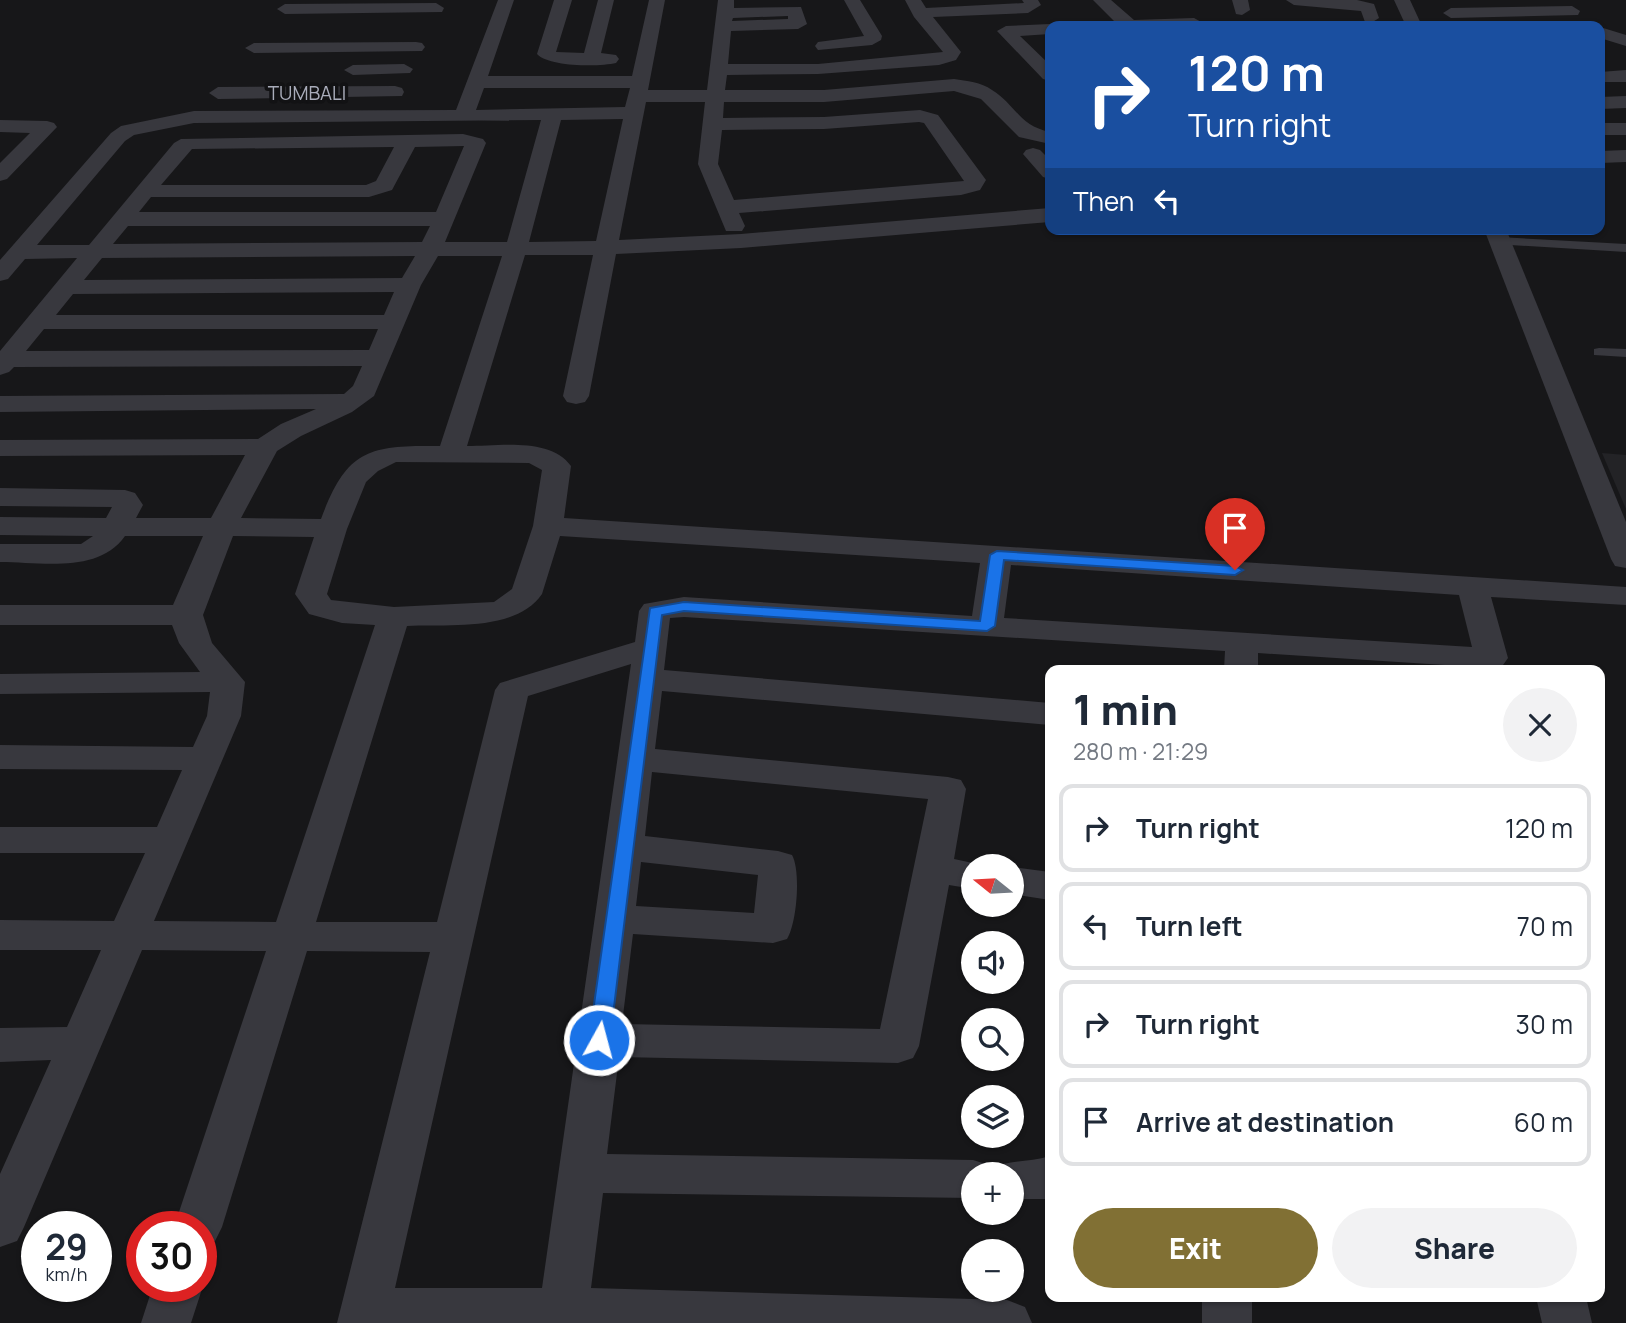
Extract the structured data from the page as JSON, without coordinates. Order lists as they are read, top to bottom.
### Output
{
  "streets": {
    "street": ["TUMBALI"]
  },
  "north": "left",
  "page": {
    "turn": ["120 m", "Turn right"],
    "then": "Then",
    "heading": ["1 min", "280 m · 21:29"],
    "list": [
      {
        "name": "Turn right",
        "value": "120 m"
      },
      {
        "name": "Turn left",
        "value": "70 m"
      },
      {
        "name": "Turn right",
        "value": "30 m"
      },
      {
        "name": "Arrive at destination",
        "value": "60 m"
      }
    ],
    "map_buttons": ["+", "−"],
    "buttons": ["Exit", "Share"],
    "speed": "29 km/h",
    "limit": "30"
  }
}
